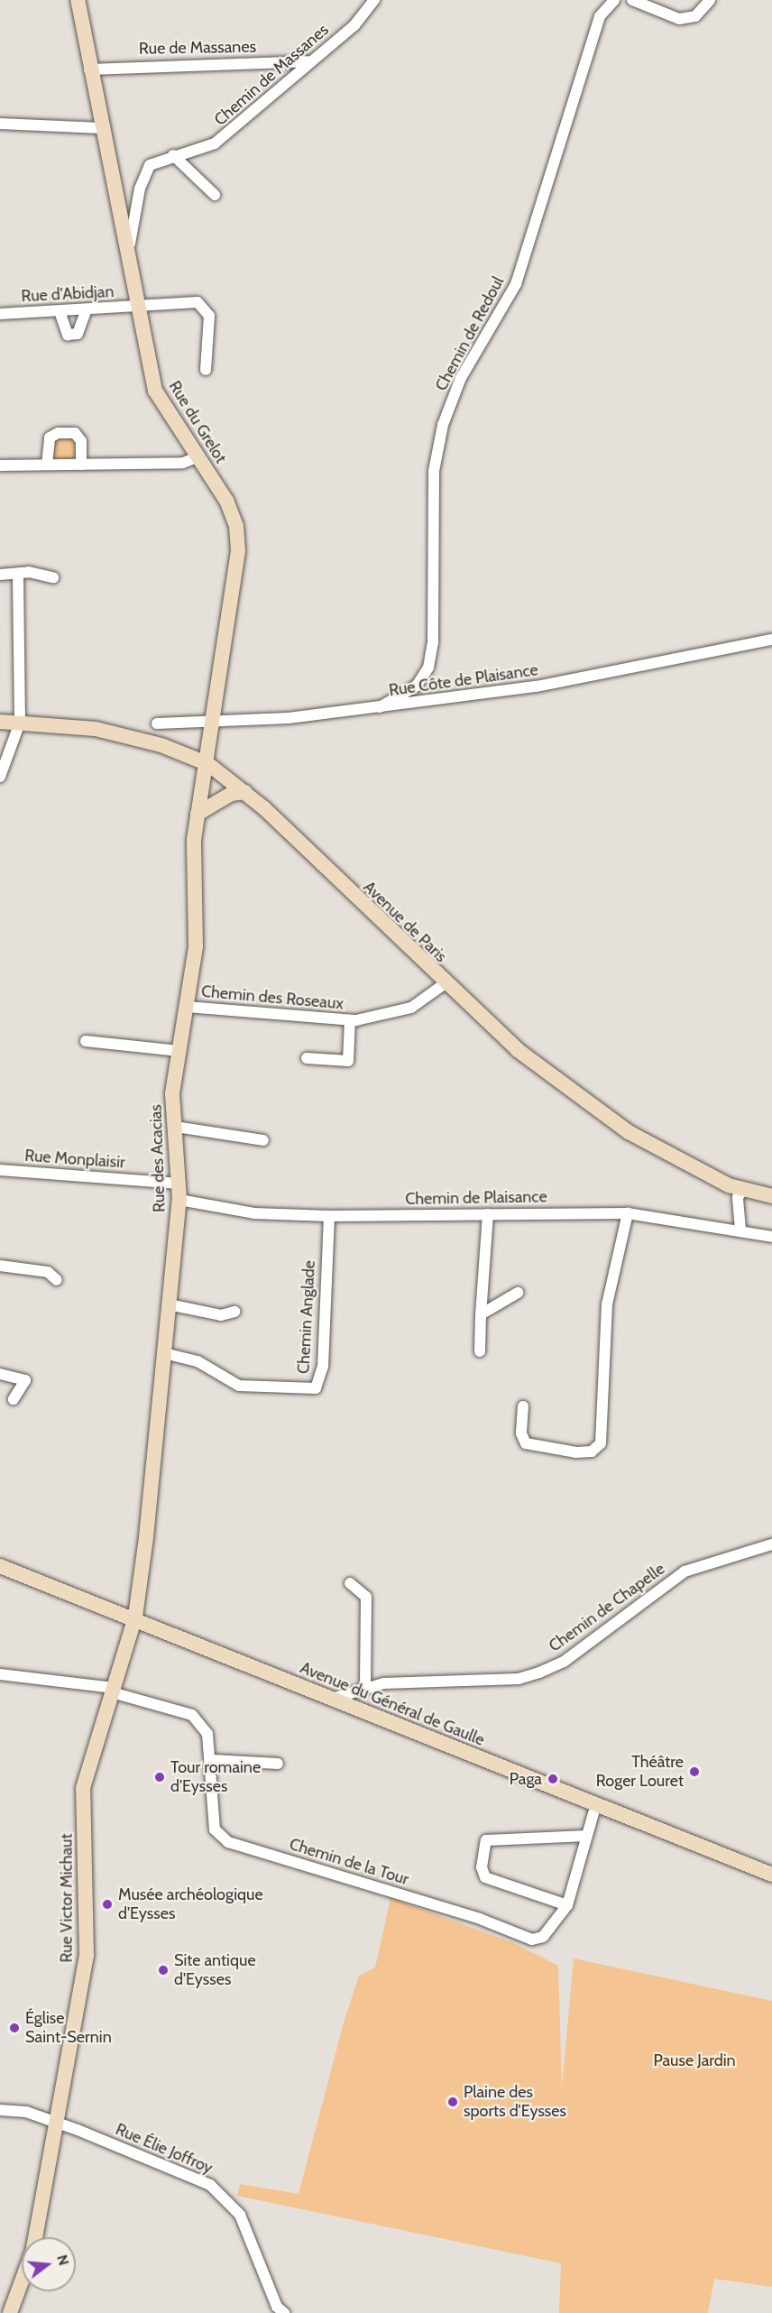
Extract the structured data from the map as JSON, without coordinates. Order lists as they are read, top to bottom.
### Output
{
  "streets": {
    "street": [
      "Rue de Massanes",
      "Chemin de Massanes",
      "Rue d'Abidjan",
      "Chemin de Redoul",
      "Rue du Grelot",
      "Rue Côte de Plaisance",
      "Avenue de Paris",
      "Chemin des Roseaux",
      "Rue des Acacias",
      "Rue Monplaisir",
      "Chemin de Plaisance",
      "Chemin Anglade",
      "Chemin de Chapelle",
      "Avenue du Général de Gaulle",
      "Chemin de la Tour",
      "Rue Victor Michaut",
      "Rue Élie Joffroy"
    ]
  },
  "crossings": [
    ["Rue de Massanes", "Chemin de Massanes"],
    ["Rue de Massanes", "Rue du Grelot"],
    ["Chemin de Massanes", "Rue du Grelot"],
    ["Rue d'Abidjan", "Rue du Grelot"],
    ["Chemin de Redoul", "Rue Côte de Plaisance"],
    ["Rue du Grelot", "Rue Côte de Plaisance"],
    ["Rue du Grelot", "Avenue de Paris"],
    ["Rue du Grelot", "Rue des Acacias"],
    ["Avenue de Paris", "Chemin des Roseaux"],
    ["Avenue de Paris", "Rue des Acacias"],
    ["Chemin des Roseaux", "Rue des Acacias"],
    ["Rue des Acacias", "Rue Monplaisir"],
    ["Rue des Acacias", "Chemin de Plaisance"],
    ["Rue des Acacias", "Chemin Anglade"],
    ["Rue des Acacias", "Avenue du Général de Gaulle"],
    ["Rue des Acacias", "Rue Victor Michaut"],
    ["Chemin de Plaisance", "Chemin Anglade"],
    ["Chemin de Chapelle", "Avenue du Général de Gaulle"],
    ["Avenue du Général de Gaulle", "Rue Victor Michaut"],
    ["Chemin de la Tour", "Rue Victor Michaut"],
    ["Rue Victor Michaut", "Rue Élie Joffroy"]
  ],
  "parks": ["Pause Jardin"],
  "places": [
    "Théâtre Roger Louret",
    "Tour romaine d'Eysses",
    "Paga",
    "Musée archéologique d'Eysses",
    "Site antique d'Eysses",
    "Église Saint-Sernin",
    "Plaine des sports d'Eysses"
  ],
  "north": "right"
}
